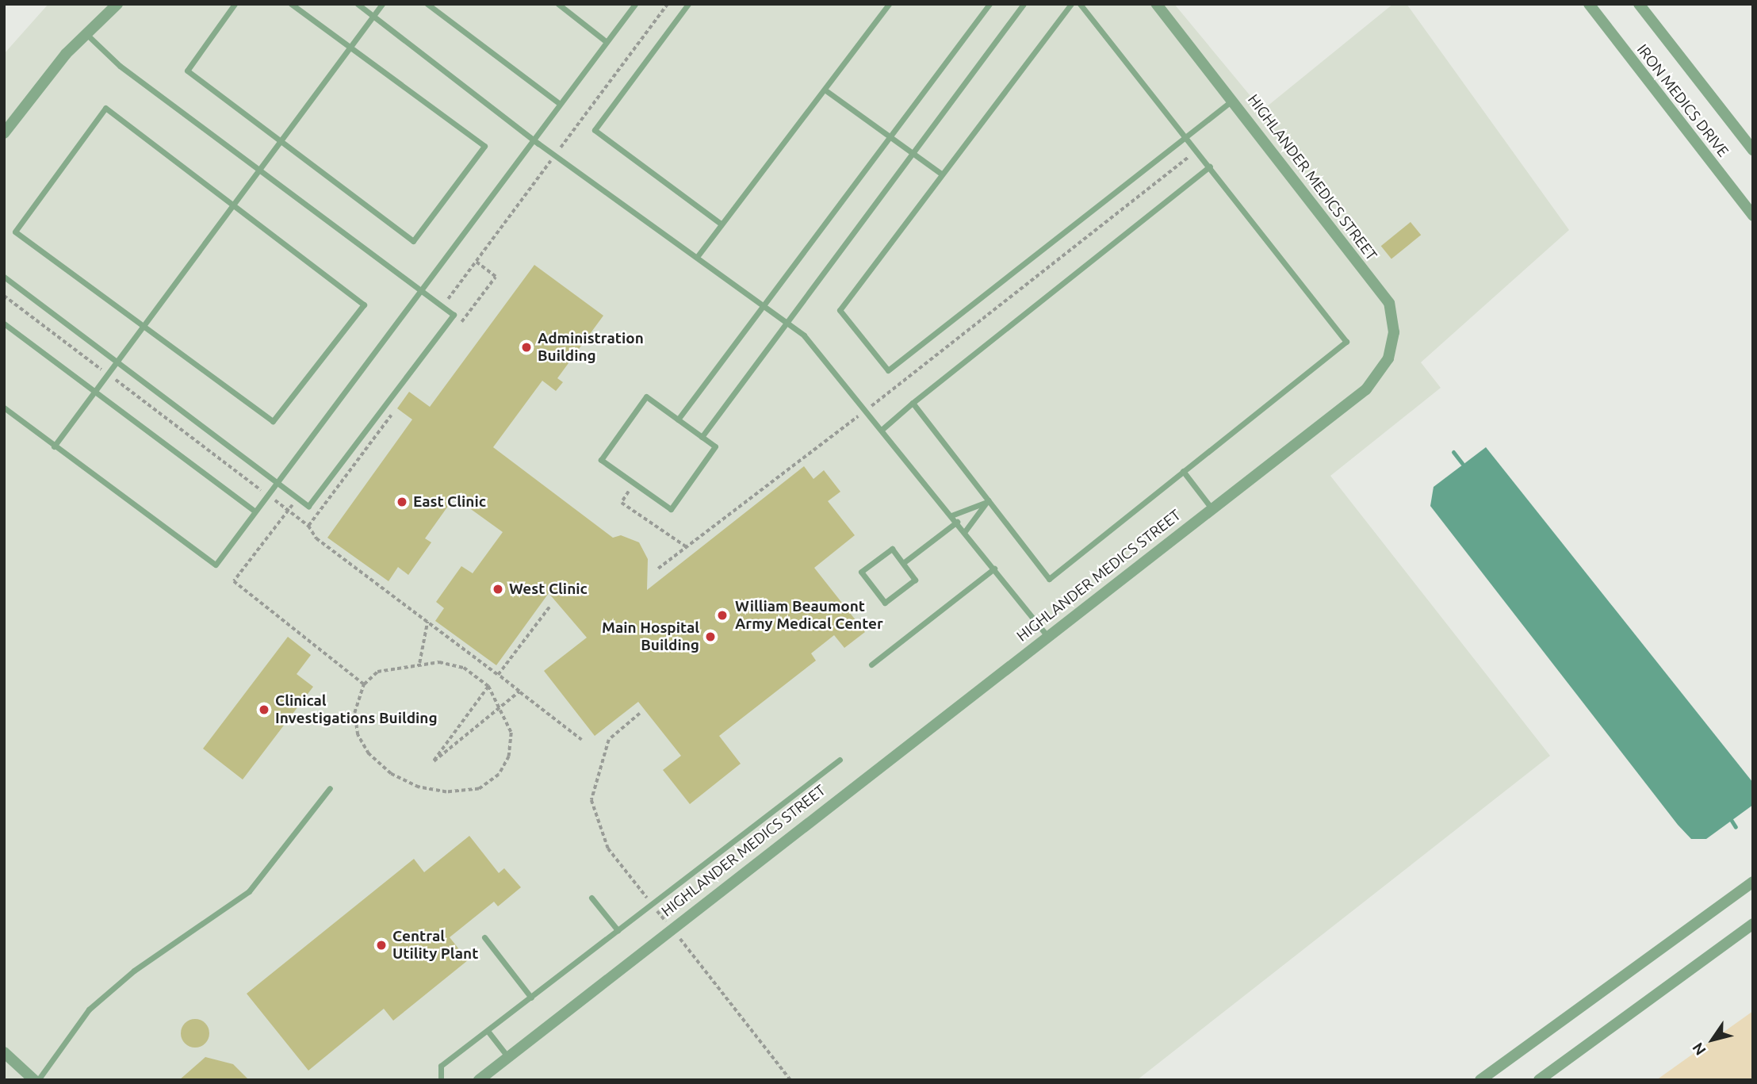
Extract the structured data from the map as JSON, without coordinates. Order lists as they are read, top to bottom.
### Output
{
  "streets": {
    "street": ["IRON MEDICS DRIVE", "HIGHLANDER MEDICS STREET"]
  },
  "places": [
    "Administration Building",
    "East Clinic",
    "West Clinic",
    "William Beaumont Army Medical Center",
    "Main Hospital Building",
    "Clinical Investigations Building",
    "Central Utility Plant"
  ],
  "north": "bottom left"
}
